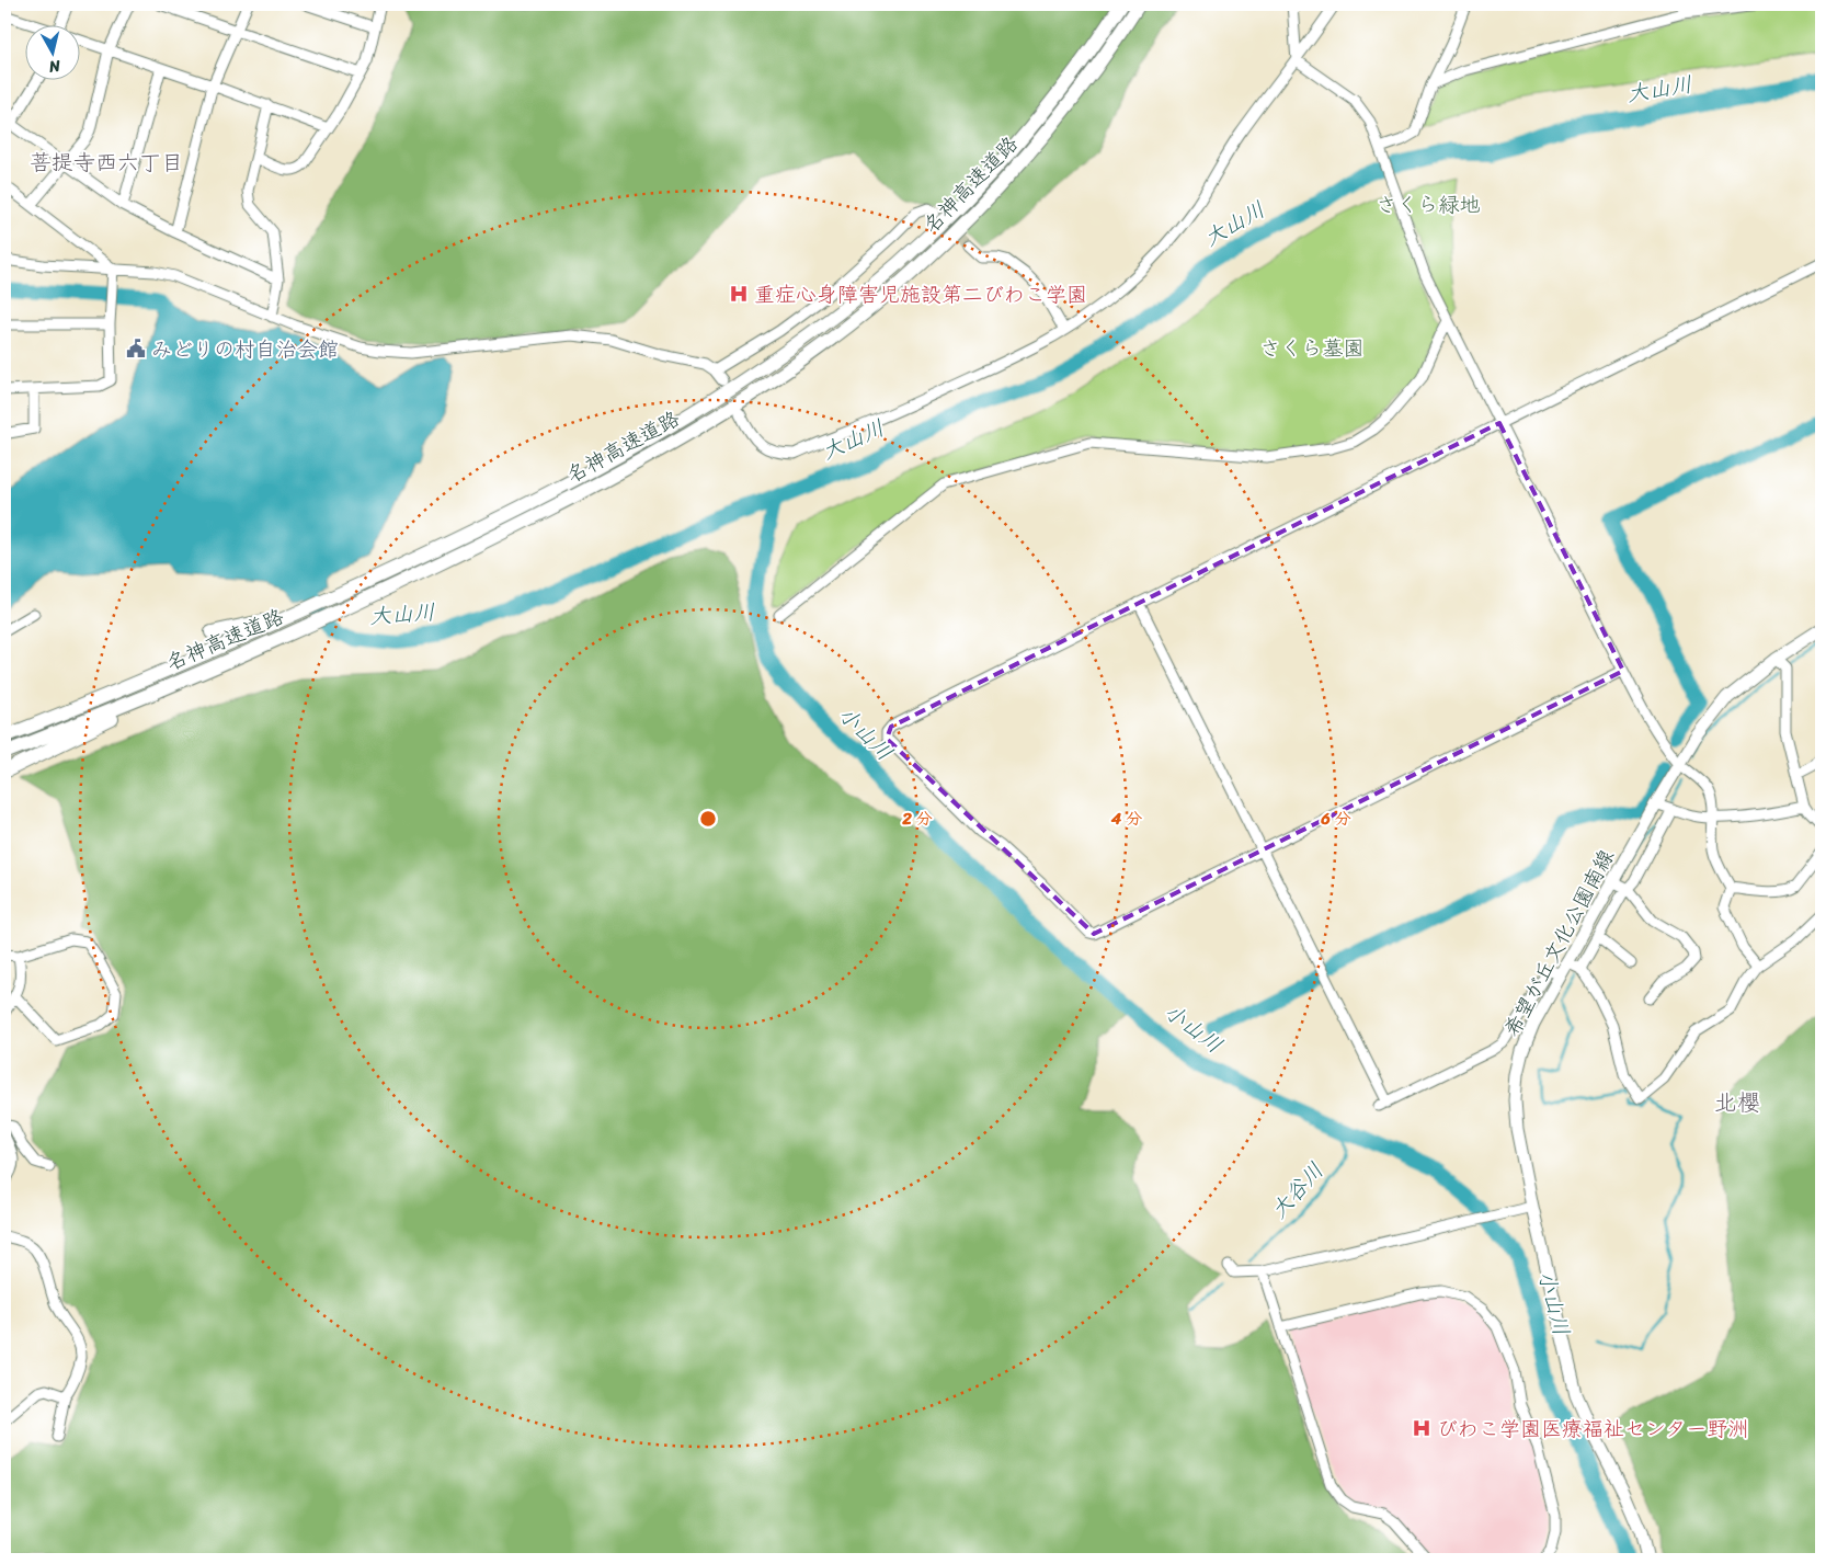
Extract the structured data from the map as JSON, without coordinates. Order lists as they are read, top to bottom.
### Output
{
  "streets": {
    "highway": ["名神高速道路"],
    "main road": ["希望が丘文化公園南線"]
  },
  "districts": ["菩提寺西六丁目", "北櫻"],
  "water": ["大山川", "小山川", "大谷川"],
  "parks": ["さくら緑地", "さくら墓園"],
  "places": {
    "hospital": ["重症心身障害児施設第二びわこ学園", "びわこ学園医療福祉センター野洲"],
    "public building": ["みどりの村自治会館"]
  },
  "north": "bottom",
  "rings": ["2 分", "4 分", "6 分"]
}
